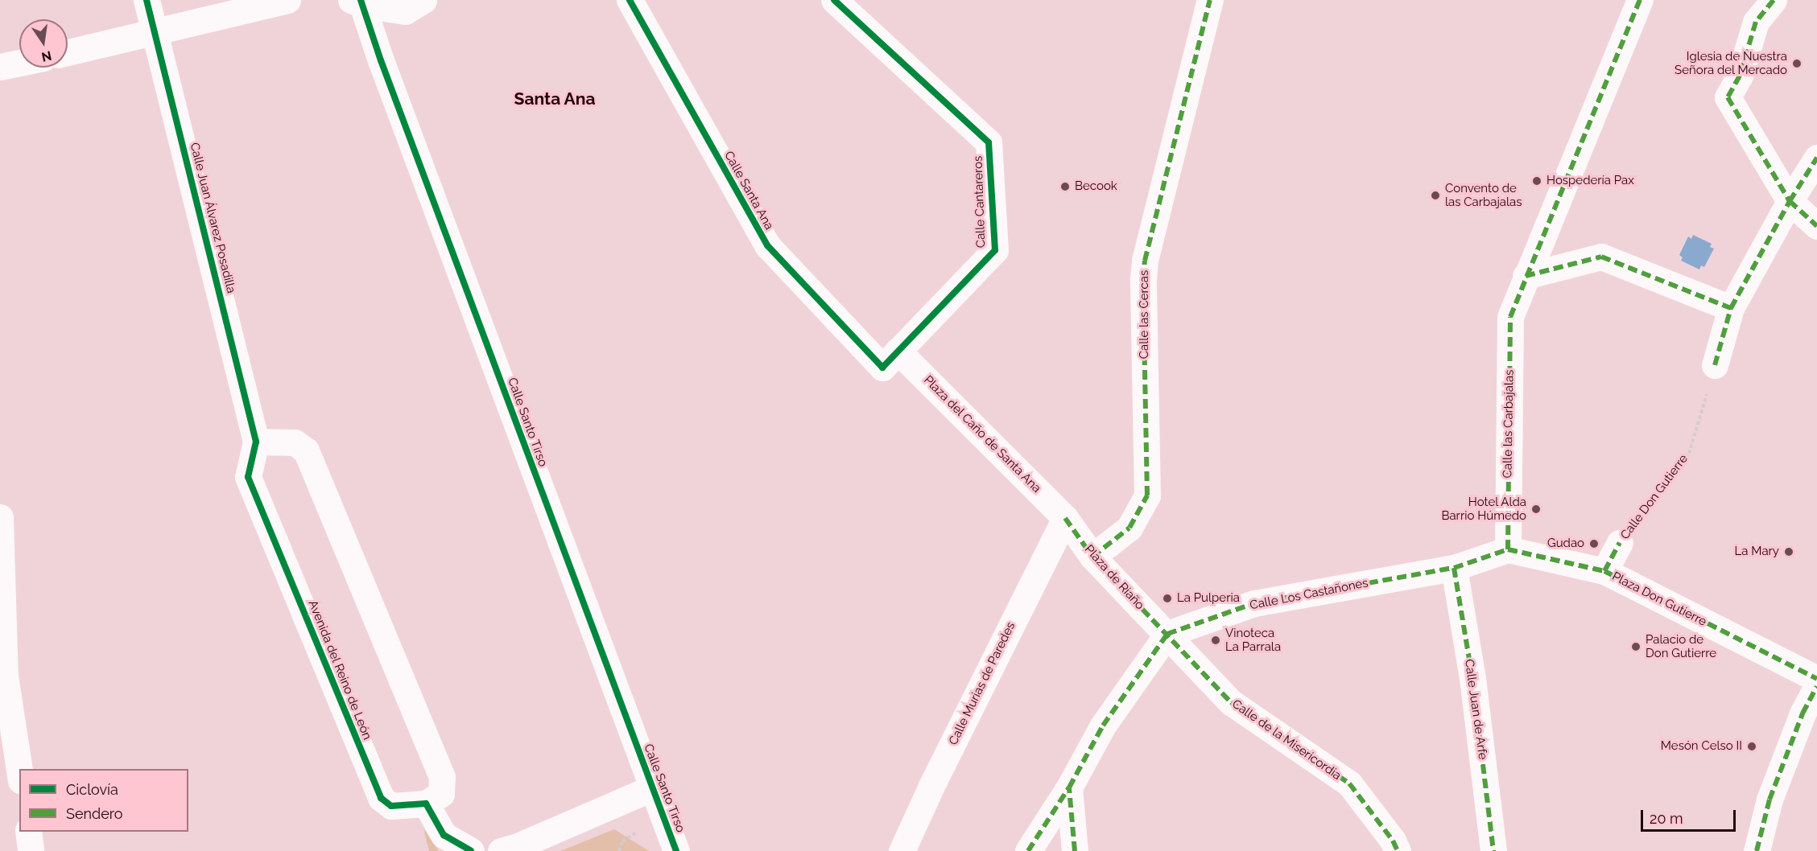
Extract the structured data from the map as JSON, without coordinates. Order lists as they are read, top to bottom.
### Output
{
  "streets": {
    "street": [
      "Calle Santa Ana",
      "Calle Cantareros",
      "Calle Juan Álvarez Posadilla",
      "Calle las Cercas",
      "Calle Santo Tirso",
      "Calle las Carbajalas",
      "Plaza del Caño de Santa Ana",
      "Calle Don Gutierre",
      "Plaza de Riaño",
      "Calle Los Castañones",
      "Plaza Don Gutierre",
      "Avenida del Reino de León",
      "Calle Murias de Paredes",
      "Calle Juan de Arfe",
      "Calle de la Misericordia"
    ]
  },
  "crossings": [
    ["Calle Santa Ana", "Calle Cantareros"],
    ["Calle Santa Ana", "Plaza del Caño de Santa Ana"],
    ["Calle Cantareros", "Plaza del Caño de Santa Ana"],
    ["Calle Juan Álvarez Posadilla", "Avenida del Reino de León"],
    ["Calle las Cercas", "Plaza de Riaño"],
    ["Calle las Carbajalas", "Calle Los Castañones"],
    ["Calle las Carbajalas", "Plaza Don Gutierre"],
    ["Plaza del Caño de Santa Ana", "Plaza de Riaño"],
    ["Plaza del Caño de Santa Ana", "Calle Murias de Paredes"],
    ["Calle Don Gutierre", "Plaza Don Gutierre"],
    ["Plaza de Riaño", "Calle Los Castañones"],
    ["Plaza de Riaño", "Calle Murias de Paredes"],
    ["Plaza de Riaño", "Calle de la Misericordia"],
    ["Calle Los Castañones", "Plaza Don Gutierre"],
    ["Calle Los Castañones", "Calle Juan de Arfe"],
    ["Calle Los Castañones", "Calle de la Misericordia"]
  ],
  "districts": ["Santa Ana"],
  "places": [
    "Iglesia de Nuestra Señora del Mercado",
    "Hospedería Pax",
    "Becook",
    "Convento de las Carbajalas",
    "Hotel Alda Barrio Húmedo",
    "Gudao",
    "La Mary",
    "La Pulperia",
    "Vinoteca La Parrala",
    "Palacio de Don Gutierre",
    "Mesón Celso II"
  ],
  "legend": ["Ciclovía", "Sendero"],
  "scale_bar": "20 m",
  "north": "bottom"
}
